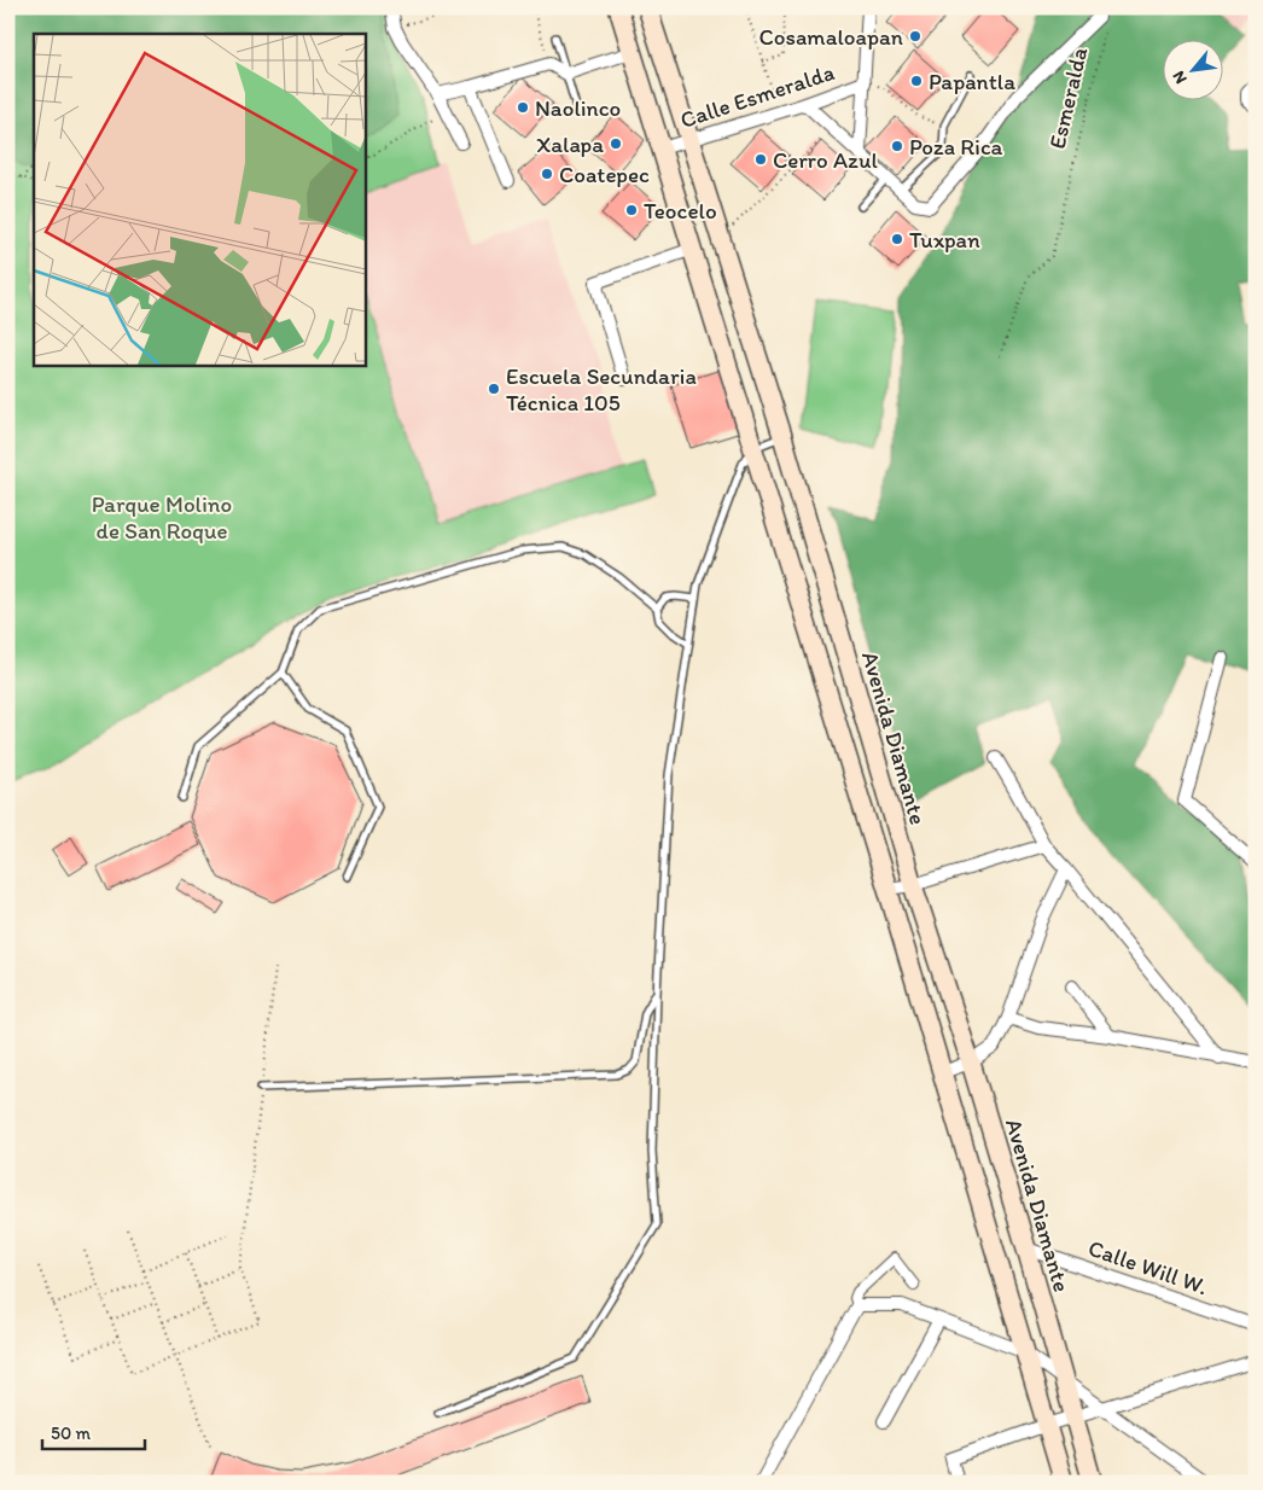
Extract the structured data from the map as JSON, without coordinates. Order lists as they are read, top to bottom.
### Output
{
  "streets": {
    "main road": ["Avenida Diamante"],
    "street": ["Calle Esmeralda", "Esmeralda", "Calle Will W."]
  },
  "crossings": [
    ["Calle Esmeralda", "Avenida Diamante"],
    ["Avenida Diamante", "Calle Will W."]
  ],
  "parks": ["Parque Molino de San Roque"],
  "places": [
    "Cosamaloapan",
    "Papantla",
    "Naolinco",
    "Xalapa",
    "Poza Rica",
    "Cerro Azul",
    "Coatepec",
    "Teocelo",
    "Tuxpan",
    "Escuela Secundaria Técnica 105"
  ],
  "scale_bar": "50 m",
  "north": "bottom left"
}
